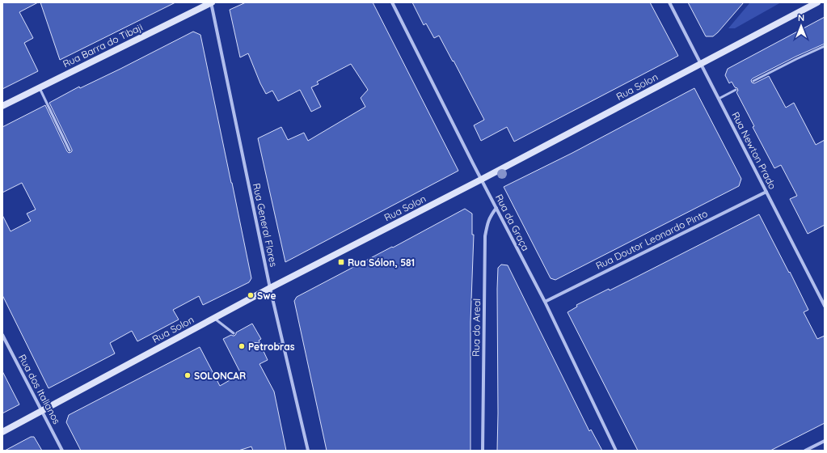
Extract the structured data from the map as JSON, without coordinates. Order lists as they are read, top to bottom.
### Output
{
  "streets": {
    "street": [
      "Rua Barra do Tibaji",
      "Rua Solon",
      "Rua Newton Prado",
      "Rua da Graça",
      "Rua General Flores",
      "Rua Doutor Leonardo Pinto",
      "Rua do Areal",
      "Rua dos Italianos"
    ]
  },
  "crossings": [
    ["Rua Barra do Tibaji", "Rua General Flores"],
    ["Rua Solon", "Rua Newton Prado"],
    ["Rua Solon", "Rua da Graça"],
    ["Rua Solon", "Rua General Flores"],
    ["Rua Solon", "Rua dos Italianos"],
    ["Rua Newton Prado", "Rua Doutor Leonardo Pinto"],
    ["Rua da Graça", "Rua Doutor Leonardo Pinto"],
    ["Rua da Graça", "Rua do Areal"]
  ],
  "places": {
    "transit": ["Rua Sólon, 581"],
    "other": ["Swe", "Petrobras", "SOLONCAR"]
  },
  "north": "top"
}
